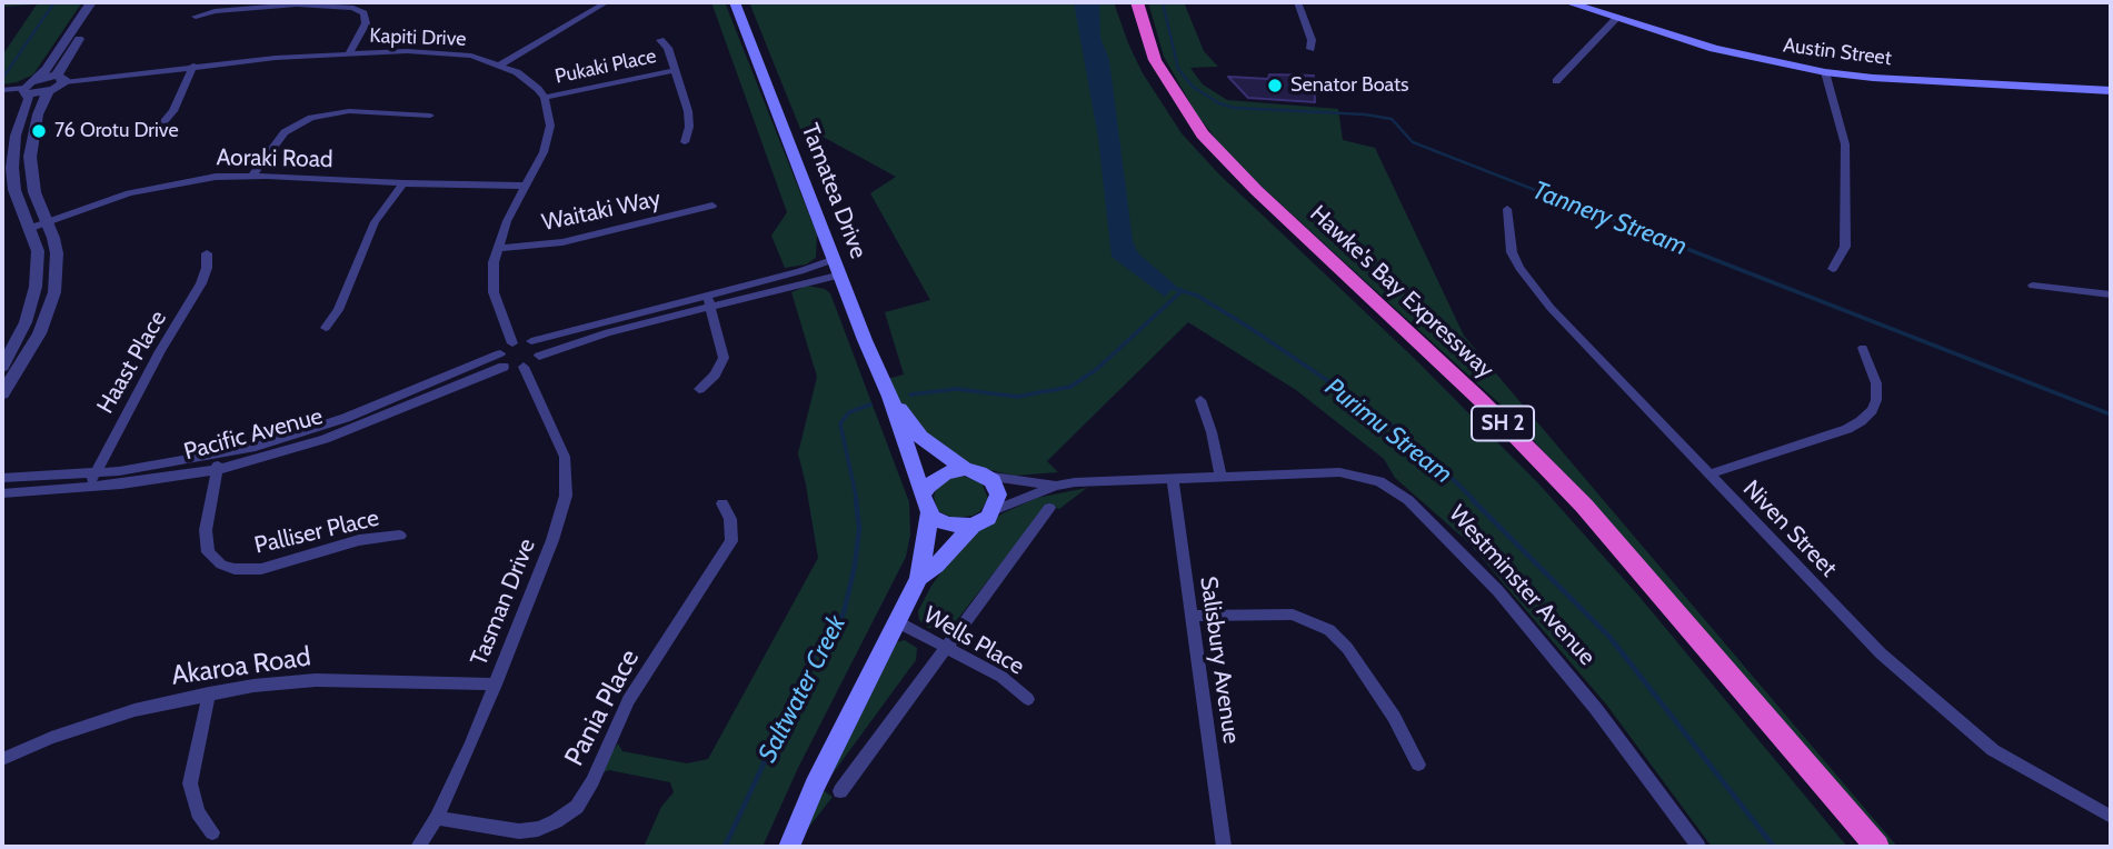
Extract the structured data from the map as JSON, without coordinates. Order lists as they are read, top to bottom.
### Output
{
  "streets": {
    "highway": ["Hawke's Bay Expressway", "SH 2"],
    "main road": ["Austin Street", "Tamatea Drive"],
    "street": [
      "Kapiti Drive",
      "Pukaki Place",
      "Aoraki Road",
      "Waitaki Way",
      "Haast Place",
      "Pacific Avenue",
      "Niven Street",
      "Palliser Place",
      "Westminster Avenue",
      "Tasman Drive",
      "Wells Place",
      "Salisbury Avenue",
      "Akaroa Road",
      "Pania Place"
    ]
  },
  "crossings": [
    ["Kapiti Drive", "Pukaki Place"],
    ["Tamatea Drive", "Westminster Avenue"],
    ["Haast Place", "Pacific Avenue"],
    ["Pacific Avenue", "Palliser Place"],
    ["Westminster Avenue", "Salisbury Avenue"],
    ["Tasman Drive", "Akaroa Road"],
    ["Tasman Drive", "Pania Place"]
  ],
  "water": ["Tannery Stream", "Purimu Stream", "Saltwater Creek"],
  "places": ["Senator Boats", "76 Orotu Drive"]
}
